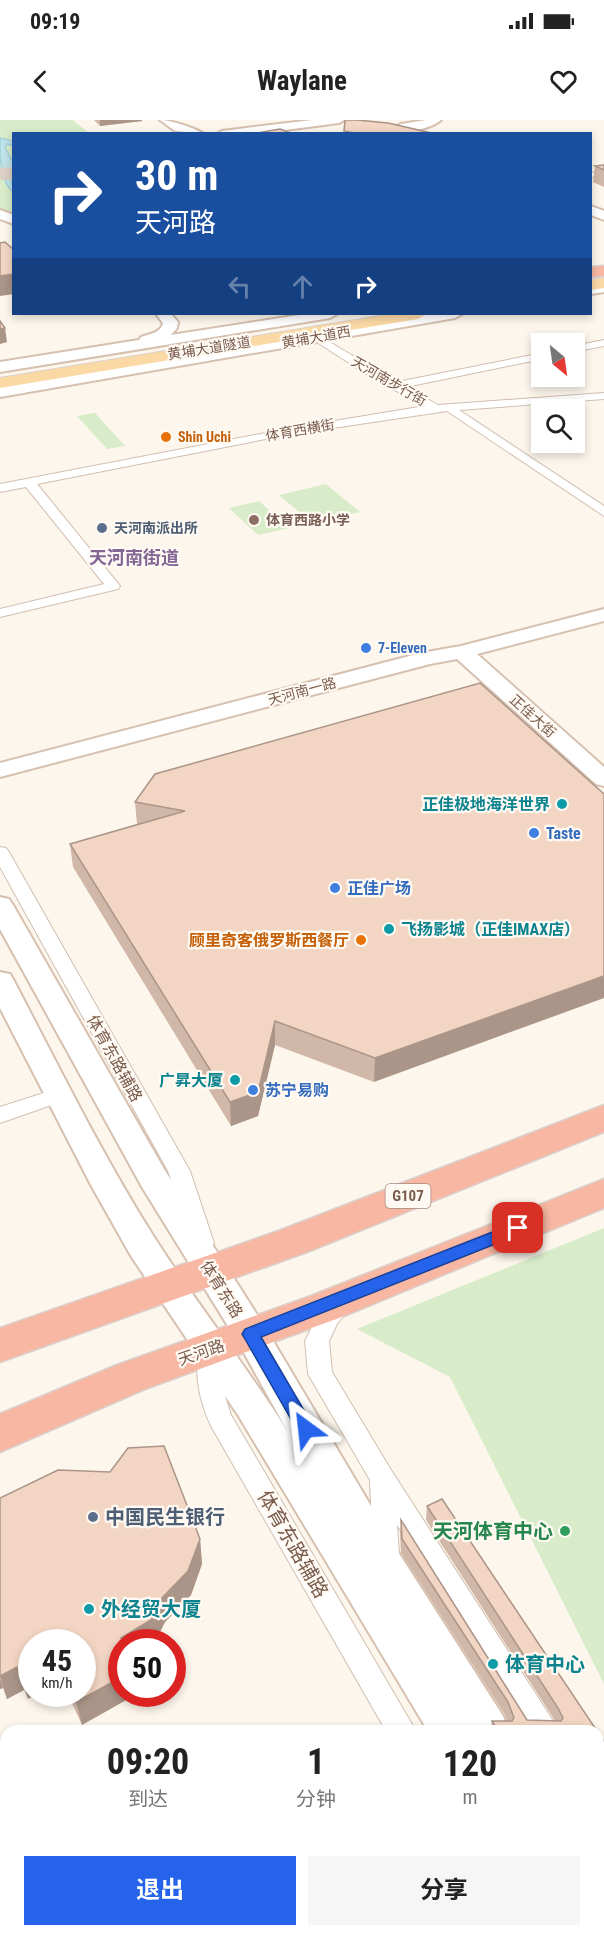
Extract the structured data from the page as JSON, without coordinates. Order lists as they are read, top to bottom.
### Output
{
  "streets": {
    "highway": ["G107", "天河路"],
    "main road": [
      "黄埔大道西",
      "黄埔大道隧道",
      "天河南一路",
      "正佳大街",
      "体育东路"
    ],
    "street": ["天河南步行街", "体育西横街", "体育东路辅路"]
  },
  "crossings": [
    ["黄埔大道西", "天河南步行街"],
    ["天河南一路", "正佳大街"],
    ["体育东路辅路", "G107"],
    ["体育东路辅路", "体育东路"],
    ["体育东路辅路", "天河路"],
    ["G107", "体育东路"],
    ["体育东路", "天河路"]
  ],
  "districts": ["天河南街道"],
  "places": [
    "Shin Uchi",
    "体育西路小学",
    "天河南派出所",
    "7-Eleven",
    "正佳极地海洋世界",
    "Taste",
    "正佳广场",
    "飞扬影城（正佳IMAX店）",
    "顾里奇客俄罗斯西餐厅",
    "广昇大厦",
    "苏宁易购",
    "中国民生银行",
    "天河体育中心",
    "外经贸大厦",
    "体育中心"
  ],
  "north": "bottom right",
  "page": {
    "status": "09:19",
    "header": "Waylane",
    "turn": ["30 m", "天河路"],
    "speed": "45 km/h",
    "limit": "50",
    "eta": [
      "09:20",
      "到达",
      "1",
      "分钟",
      "120",
      "m"
    ],
    "buttons": ["退出", "分享"]
  }
}
